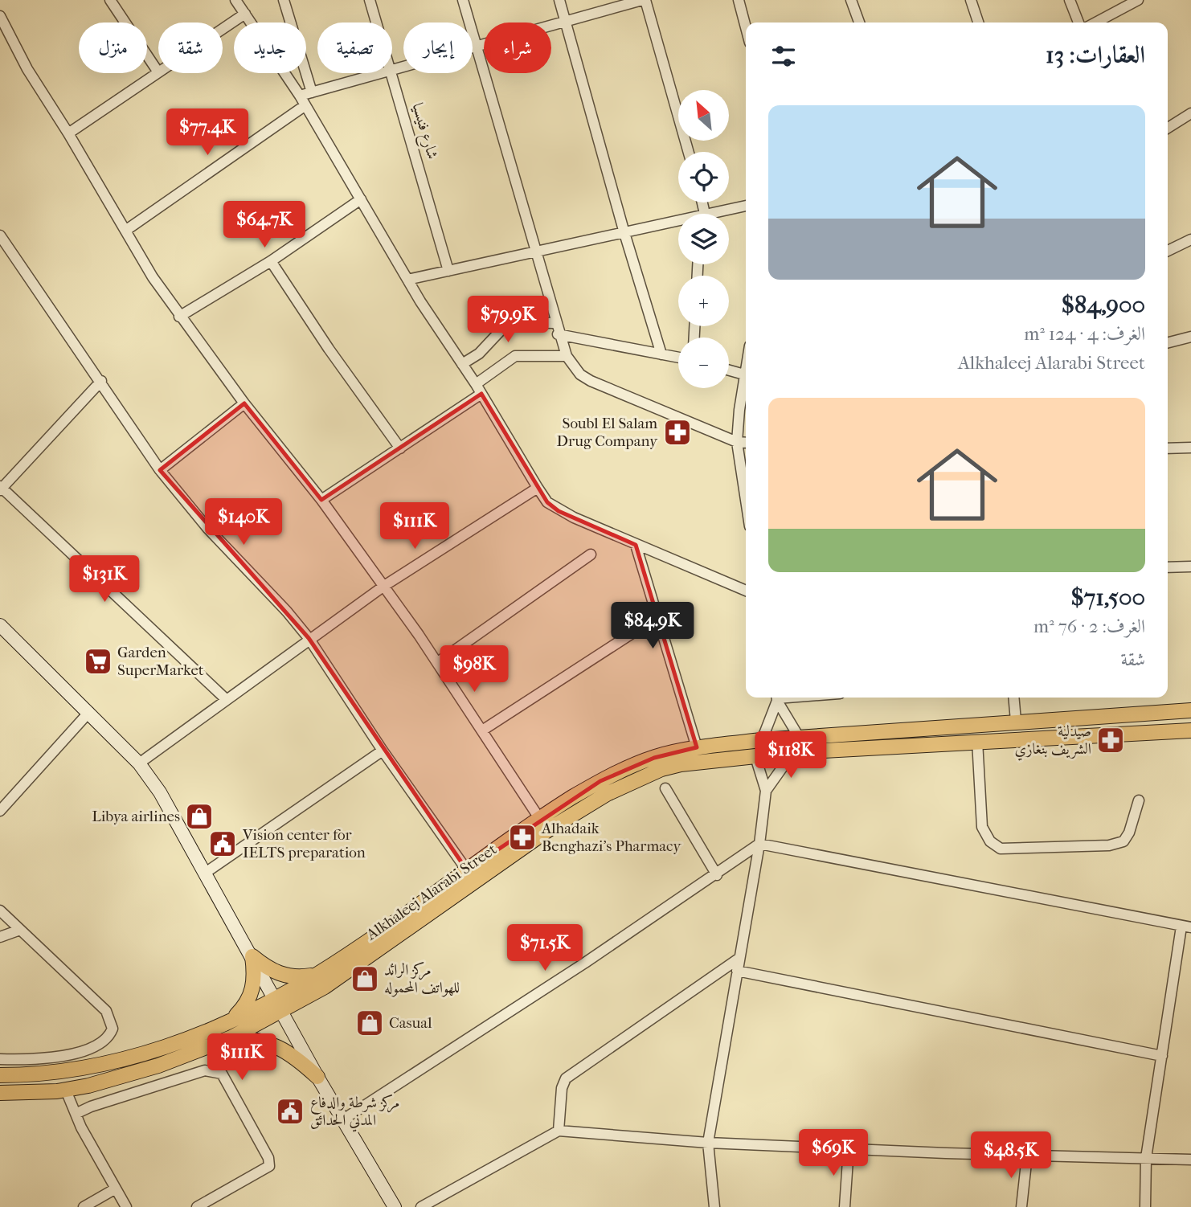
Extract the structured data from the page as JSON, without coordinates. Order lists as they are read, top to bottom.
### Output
{
  "streets": {
    "main road": ["Alkhaleej Alarabi Street"],
    "street": ["شارع فنيسيا"]
  },
  "places": {
    "pharmacy": ["Soubl El Salam Drug Company", "صيدلية الشريف بنغازي", "Alhadaik Benghazi’s Pharmacy"],
    "supermarket": ["Garden SuperMarket"],
    "shop": ["Libya airlines", "مركز الرائد للهواتف المحموله", "Casual"],
    "public building": ["Vision center for IELTS preparation", "مركز شرطة والدفاع المدني الحدائق"]
  },
  "north": "top left",
  "page": {
    "chip": [
      "شراء",
      "إيجار",
      "تصفية",
      "جديد",
      "شقة",
      "منزل"
    ],
    "heading": "العقارات: 13",
    "map_buttons": ["+", "−"],
    "list": [
      {
        "name": "$84,900",
        "note": "الغرف: 4 · 124 m² · Alkhaleej Alarabi Street"
      },
      {
        "name": "$71,500",
        "note": "الغرف: 2 · 76 m² · شقة"
      }
    ],
    "price": [
      "$77.4K",
      "$64.7K",
      "$79.9K",
      "$140K",
      "$111K",
      "$131K",
      "$84.9K",
      "$98K",
      "$118K",
      "$71.5K",
      "$111K",
      "$69K",
      "$48.5K"
    ]
  }
}
